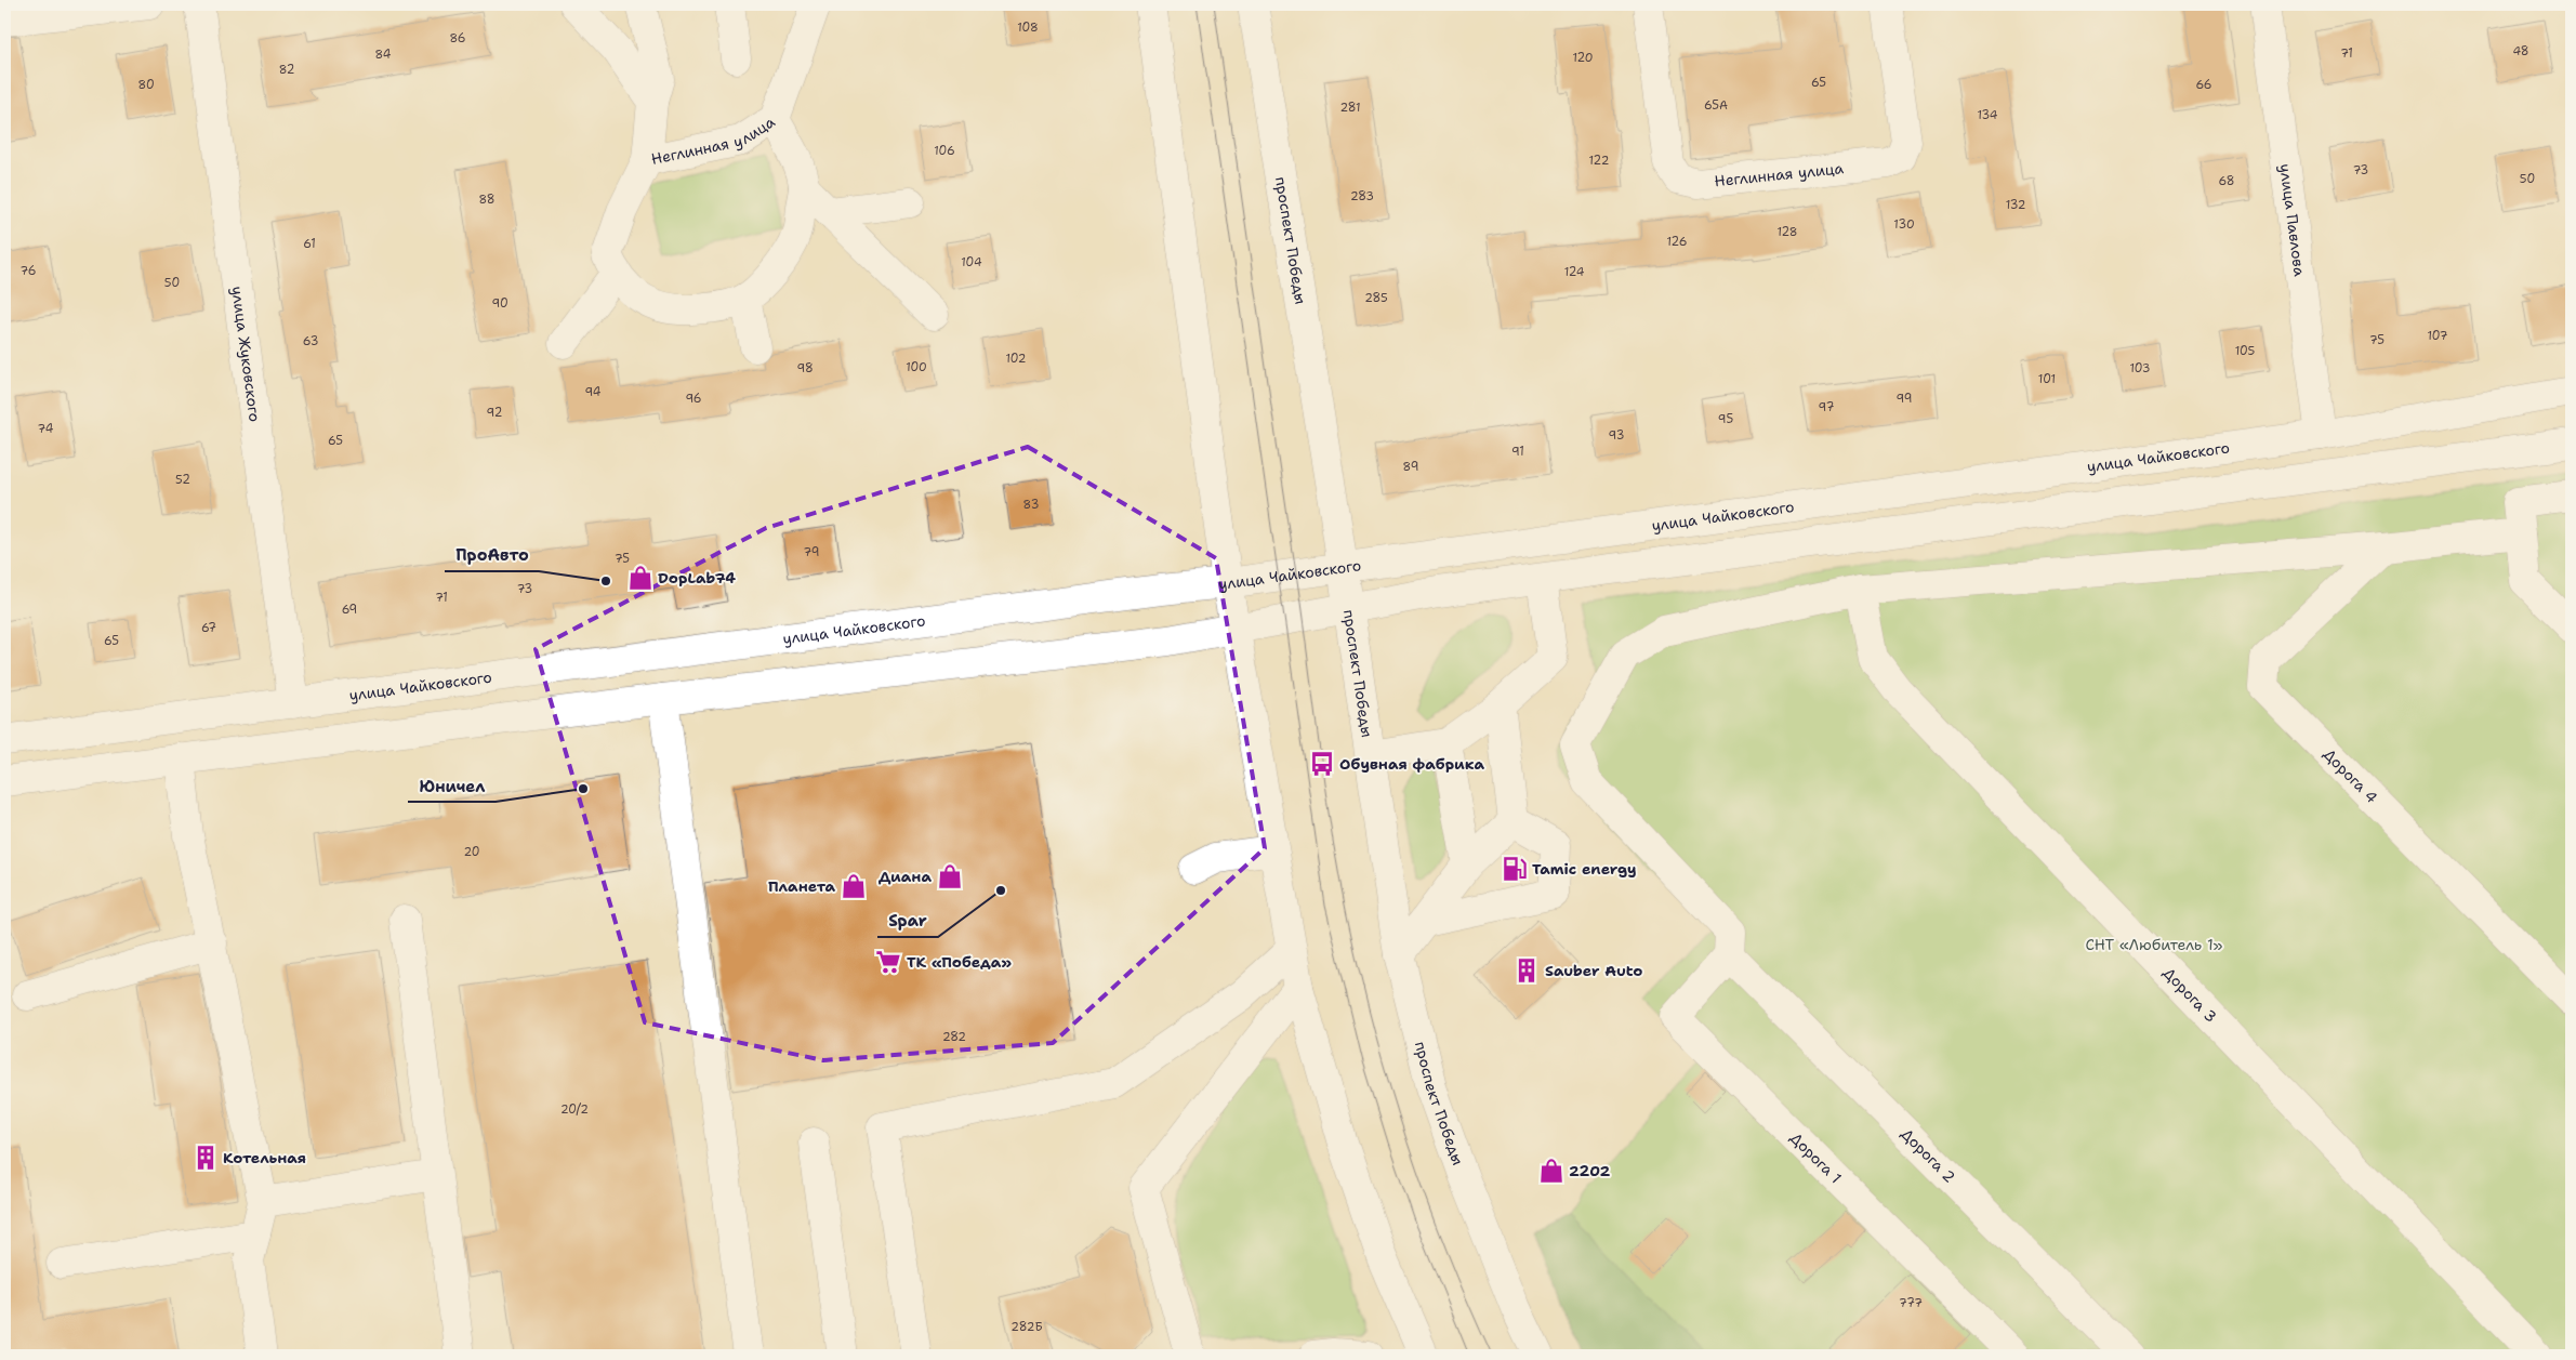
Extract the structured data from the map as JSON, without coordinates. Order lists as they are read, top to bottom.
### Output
{
  "streets": {
    "main road": [
      "Неглинная улица",
      "улица Павлова",
      "проспект Победы",
      "улица Жуковского",
      "улица Чайковского",
      "Дорога 4",
      "Дорога 3",
      "Дорога 2",
      "Дорога 1"
    ]
  },
  "crossings": [
    ["улица Павлова", "улица Чайковского"],
    ["проспект Победы", "улица Чайковского"],
    ["улица Жуковского", "улица Чайковского"],
    ["Дорога 2", "Дорога 1"]
  ],
  "parks": ["СНТ «Любитель 1»"],
  "places": {
    "shop": [
      "DopLab74",
      "Диана",
      "Планета",
      "2202"
    ],
    "other": ["ПроАвто", "Юничел", "Spar"],
    "bus stop": ["Обувная фабрика"],
    "fuel station": ["Tamic energy"],
    "supermarket": ["ТК «Победа»"],
    "building": ["Sauber Auto", "Котельная"]
  },
  "house_numbers": [
    "108",
    "86",
    "48",
    "71",
    "84",
    "120",
    "82",
    "65",
    "80",
    "66",
    "65А",
    "281",
    "134",
    "106",
    "122",
    "73",
    "50",
    "68",
    "283",
    "88",
    "132",
    "130",
    "128",
    "126",
    "61",
    "104",
    "76",
    "124",
    "50",
    "285",
    "90",
    "107",
    "75",
    "63",
    "105",
    "102",
    "100",
    "98",
    "103",
    "101",
    "94",
    "96",
    "99",
    "97",
    "92",
    "95",
    "74",
    "93",
    "65",
    "91",
    "89",
    "52",
    "83",
    "79",
    "75",
    "73",
    "71",
    "69",
    "67",
    "65",
    "20",
    "282",
    "20/2",
    "777",
    "282Б"
  ]
}
